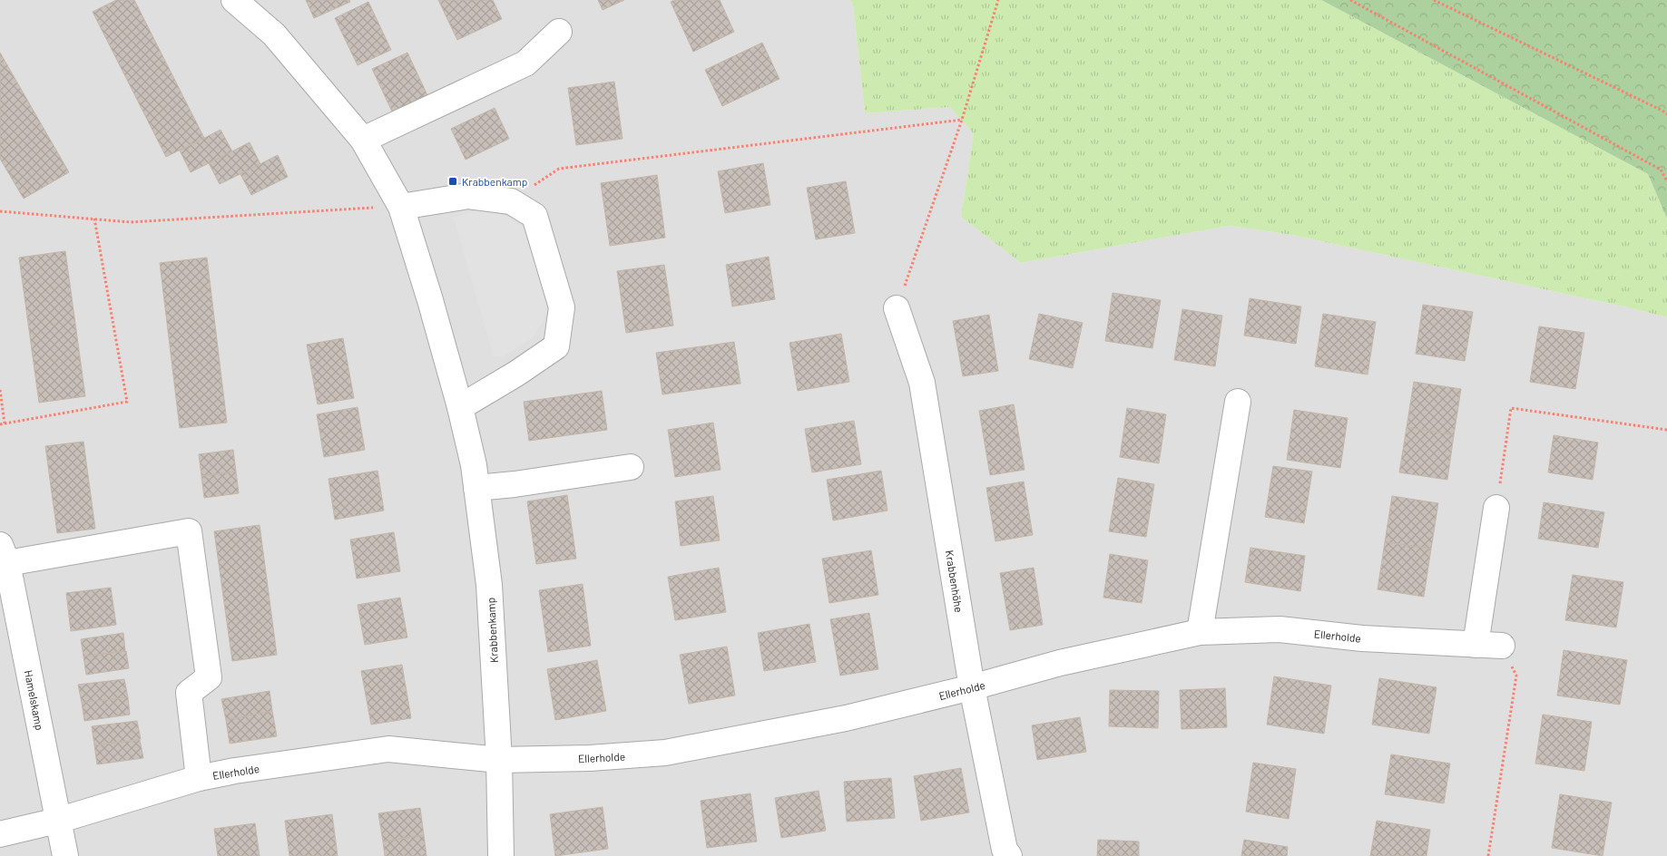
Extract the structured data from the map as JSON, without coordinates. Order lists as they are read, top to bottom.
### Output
{
  "streets": {
    "street": [
      "Krabbenhöhe",
      "Krabbenkamp",
      "Ellerholde",
      "Hamelskamp"
    ]
  },
  "crossings": [
    ["Krabbenhöhe", "Ellerholde"],
    ["Krabbenkamp", "Ellerholde"],
    ["Ellerholde", "Hamelskamp"]
  ],
  "places": {
    "transit": ["Krabbenkamp"]
  }
}
